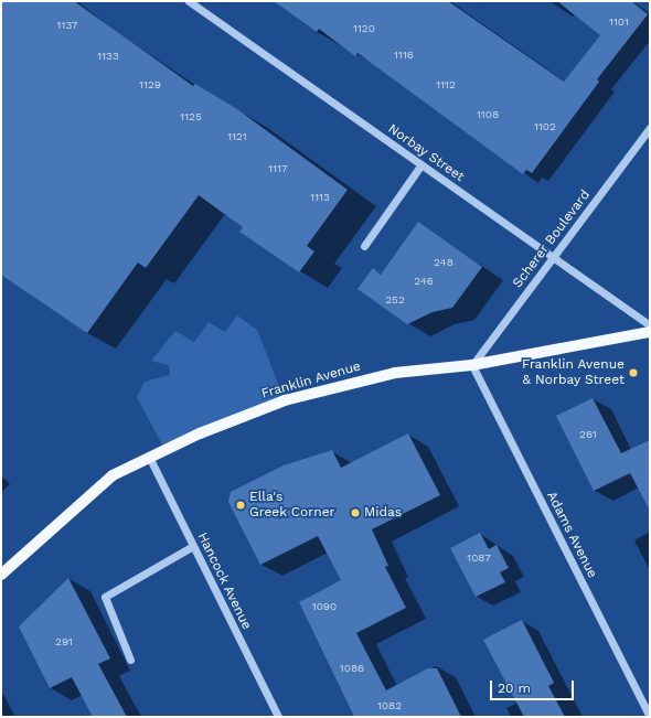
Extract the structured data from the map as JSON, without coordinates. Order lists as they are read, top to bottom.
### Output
{
  "streets": {
    "main road": ["Franklin Avenue"],
    "street": [
      "Norbay Street",
      "Scherer Boulevard",
      "Adams Avenue",
      "Hancock Avenue"
    ]
  },
  "crossings": [
    ["Norbay Street", "Scherer Boulevard"],
    ["Scherer Boulevard", "Franklin Avenue"],
    ["Scherer Boulevard", "Adams Avenue"],
    ["Franklin Avenue", "Adams Avenue"],
    ["Franklin Avenue", "Hancock Avenue"]
  ],
  "places": ["Franklin Avenue & Norbay Street", "Ella's Greek Corner", "Midas"],
  "house_numbers": [
    "1101",
    "1137",
    "1120",
    "1116",
    "1133",
    "1129",
    "1112",
    "1108",
    "1125",
    "1102",
    "1121",
    "1117",
    "1113",
    "248",
    "246",
    "252",
    "261",
    "1087",
    "1090",
    "291",
    "1086",
    "1082"
  ],
  "scale_bar": "20 m"
}
